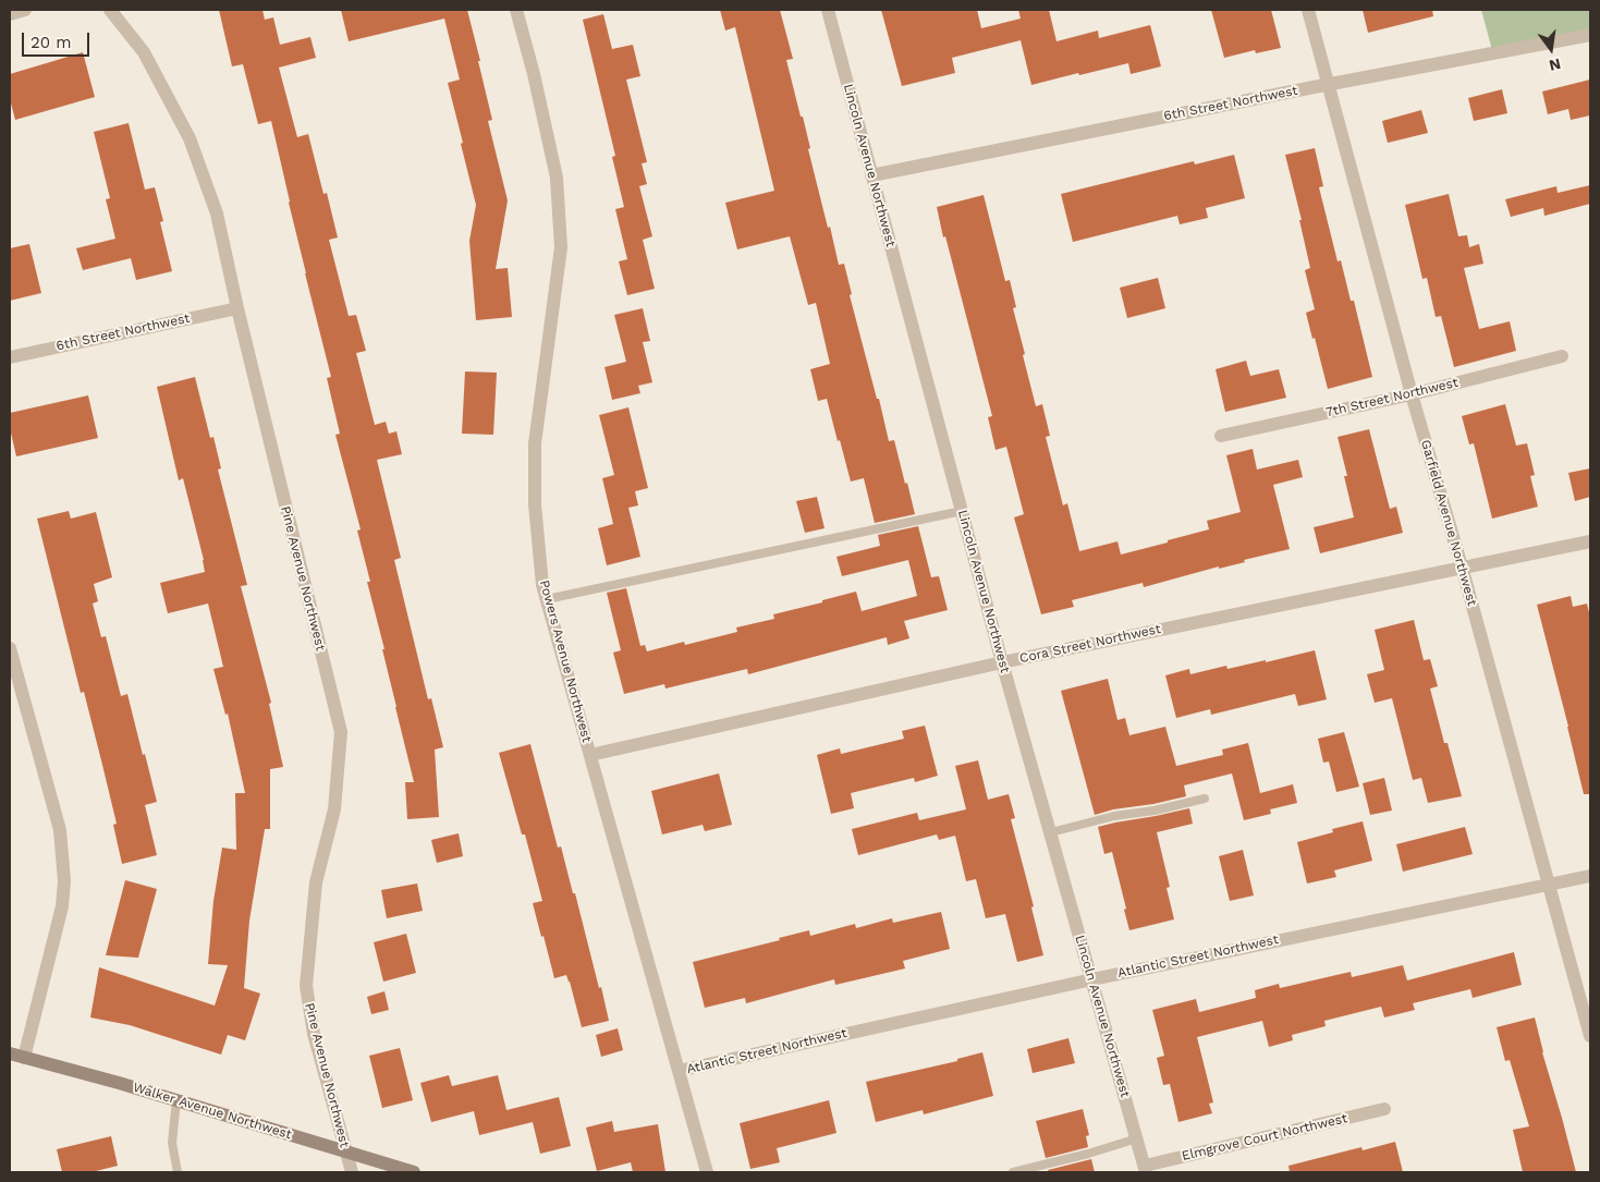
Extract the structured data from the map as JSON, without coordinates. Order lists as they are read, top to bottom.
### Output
{
  "streets": {
    "main road": ["Walker Avenue Northwest"],
    "street": [
      "6th Street Northwest",
      "Lincoln Avenue Northwest",
      "7th Street Northwest",
      "Garfield Avenue Northwest",
      "Pine Avenue Northwest",
      "Cora Street Northwest",
      "Powers Avenue Northwest",
      "Atlantic Street Northwest",
      "Elmgrove Court Northwest"
    ]
  },
  "crossings": [
    ["6th Street Northwest", "Lincoln Avenue Northwest"],
    ["6th Street Northwest", "Garfield Avenue Northwest"],
    ["6th Street Northwest", "Pine Avenue Northwest"],
    ["Lincoln Avenue Northwest", "Cora Street Northwest"],
    ["Lincoln Avenue Northwest", "Atlantic Street Northwest"],
    ["Lincoln Avenue Northwest", "Elmgrove Court Northwest"],
    ["7th Street Northwest", "Garfield Avenue Northwest"],
    ["Garfield Avenue Northwest", "Cora Street Northwest"],
    ["Garfield Avenue Northwest", "Atlantic Street Northwest"],
    ["Pine Avenue Northwest", "Walker Avenue Northwest"],
    ["Cora Street Northwest", "Powers Avenue Northwest"],
    ["Powers Avenue Northwest", "Atlantic Street Northwest"]
  ],
  "scale_bar": "20 m",
  "north": "bottom"
}
